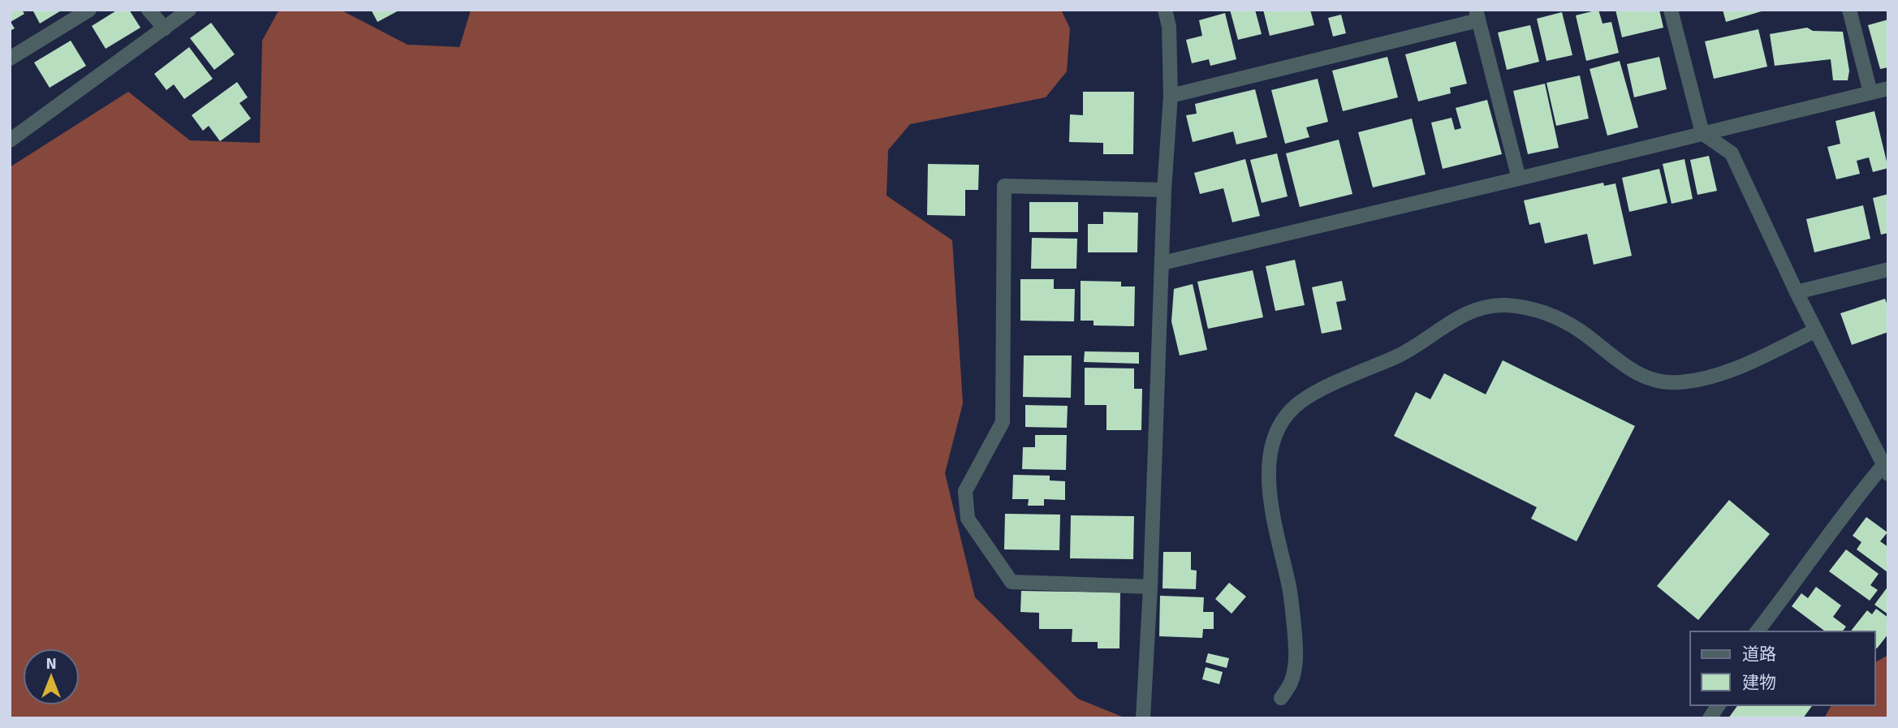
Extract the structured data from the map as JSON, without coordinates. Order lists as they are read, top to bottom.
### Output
{
  "legend": ["道路", "建物"],
  "north": "top"
}
